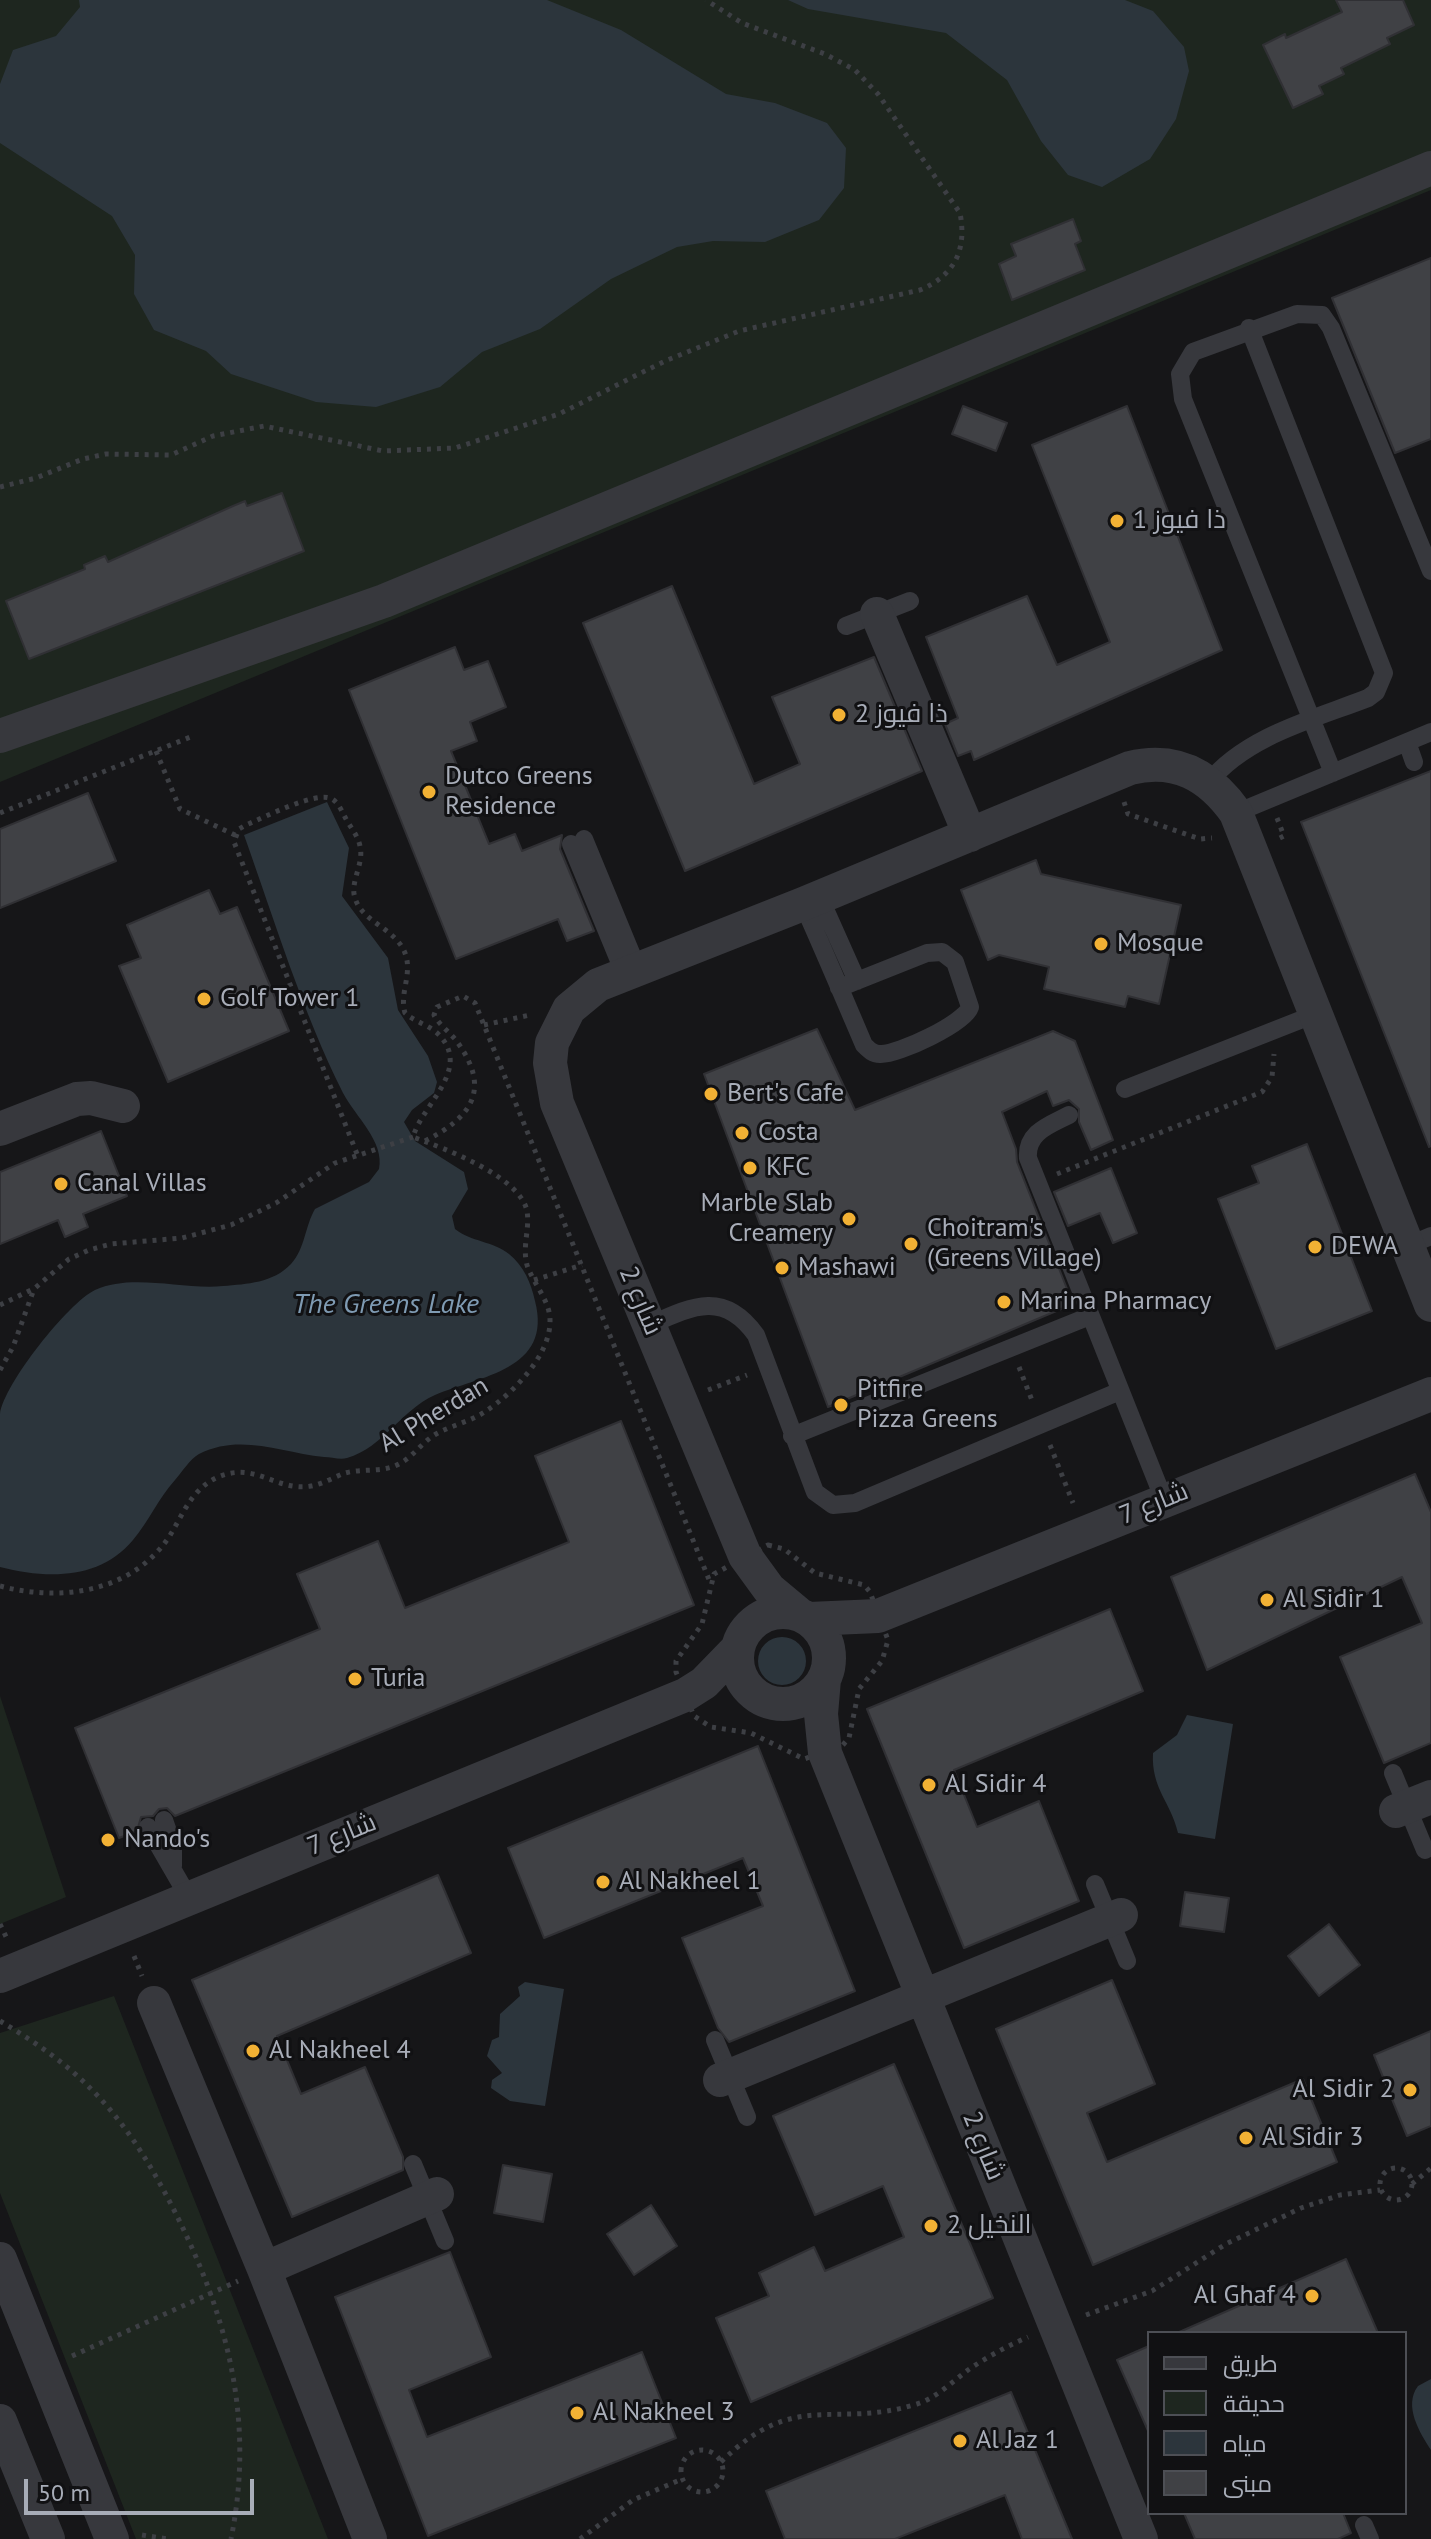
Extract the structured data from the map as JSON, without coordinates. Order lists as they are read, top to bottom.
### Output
{
  "streets": {
    "street": ["شارع 2", "شارع 7"],
    "path": ["Al Pherdan"]
  },
  "crossings": [
    ["شارع 2", "شارع 7"]
  ],
  "water": ["The Greens Lake"],
  "places": [
    "ذا فيوز 1",
    "ذا فيوز 2",
    "Dutco Greens Residence",
    "Mosque",
    "Golf Tower 1",
    "Bert's Cafe",
    "Costa",
    "KFC",
    "Canal Villas",
    "Marble Slab Creamery",
    "Choitram's (Greens Village)",
    "DEWA",
    "Mashawi",
    "Marina Pharmacy",
    "Pitfire Pizza Greens",
    "Al Sidir 1",
    "Turia",
    "Al Sidir 4",
    "Nando's",
    "Al Nakheel 1",
    "Al Nakheel 4",
    "Al Sidir 2",
    "Al Sidir 3",
    "النخيل 2",
    "Al Ghaf 4",
    "Al Nakheel 3",
    "Al Jaz 1"
  ],
  "legend": [
    "طريق",
    "حديقة",
    "مياه",
    "مبنى"
  ],
  "scale_bar": "50 m"
}
